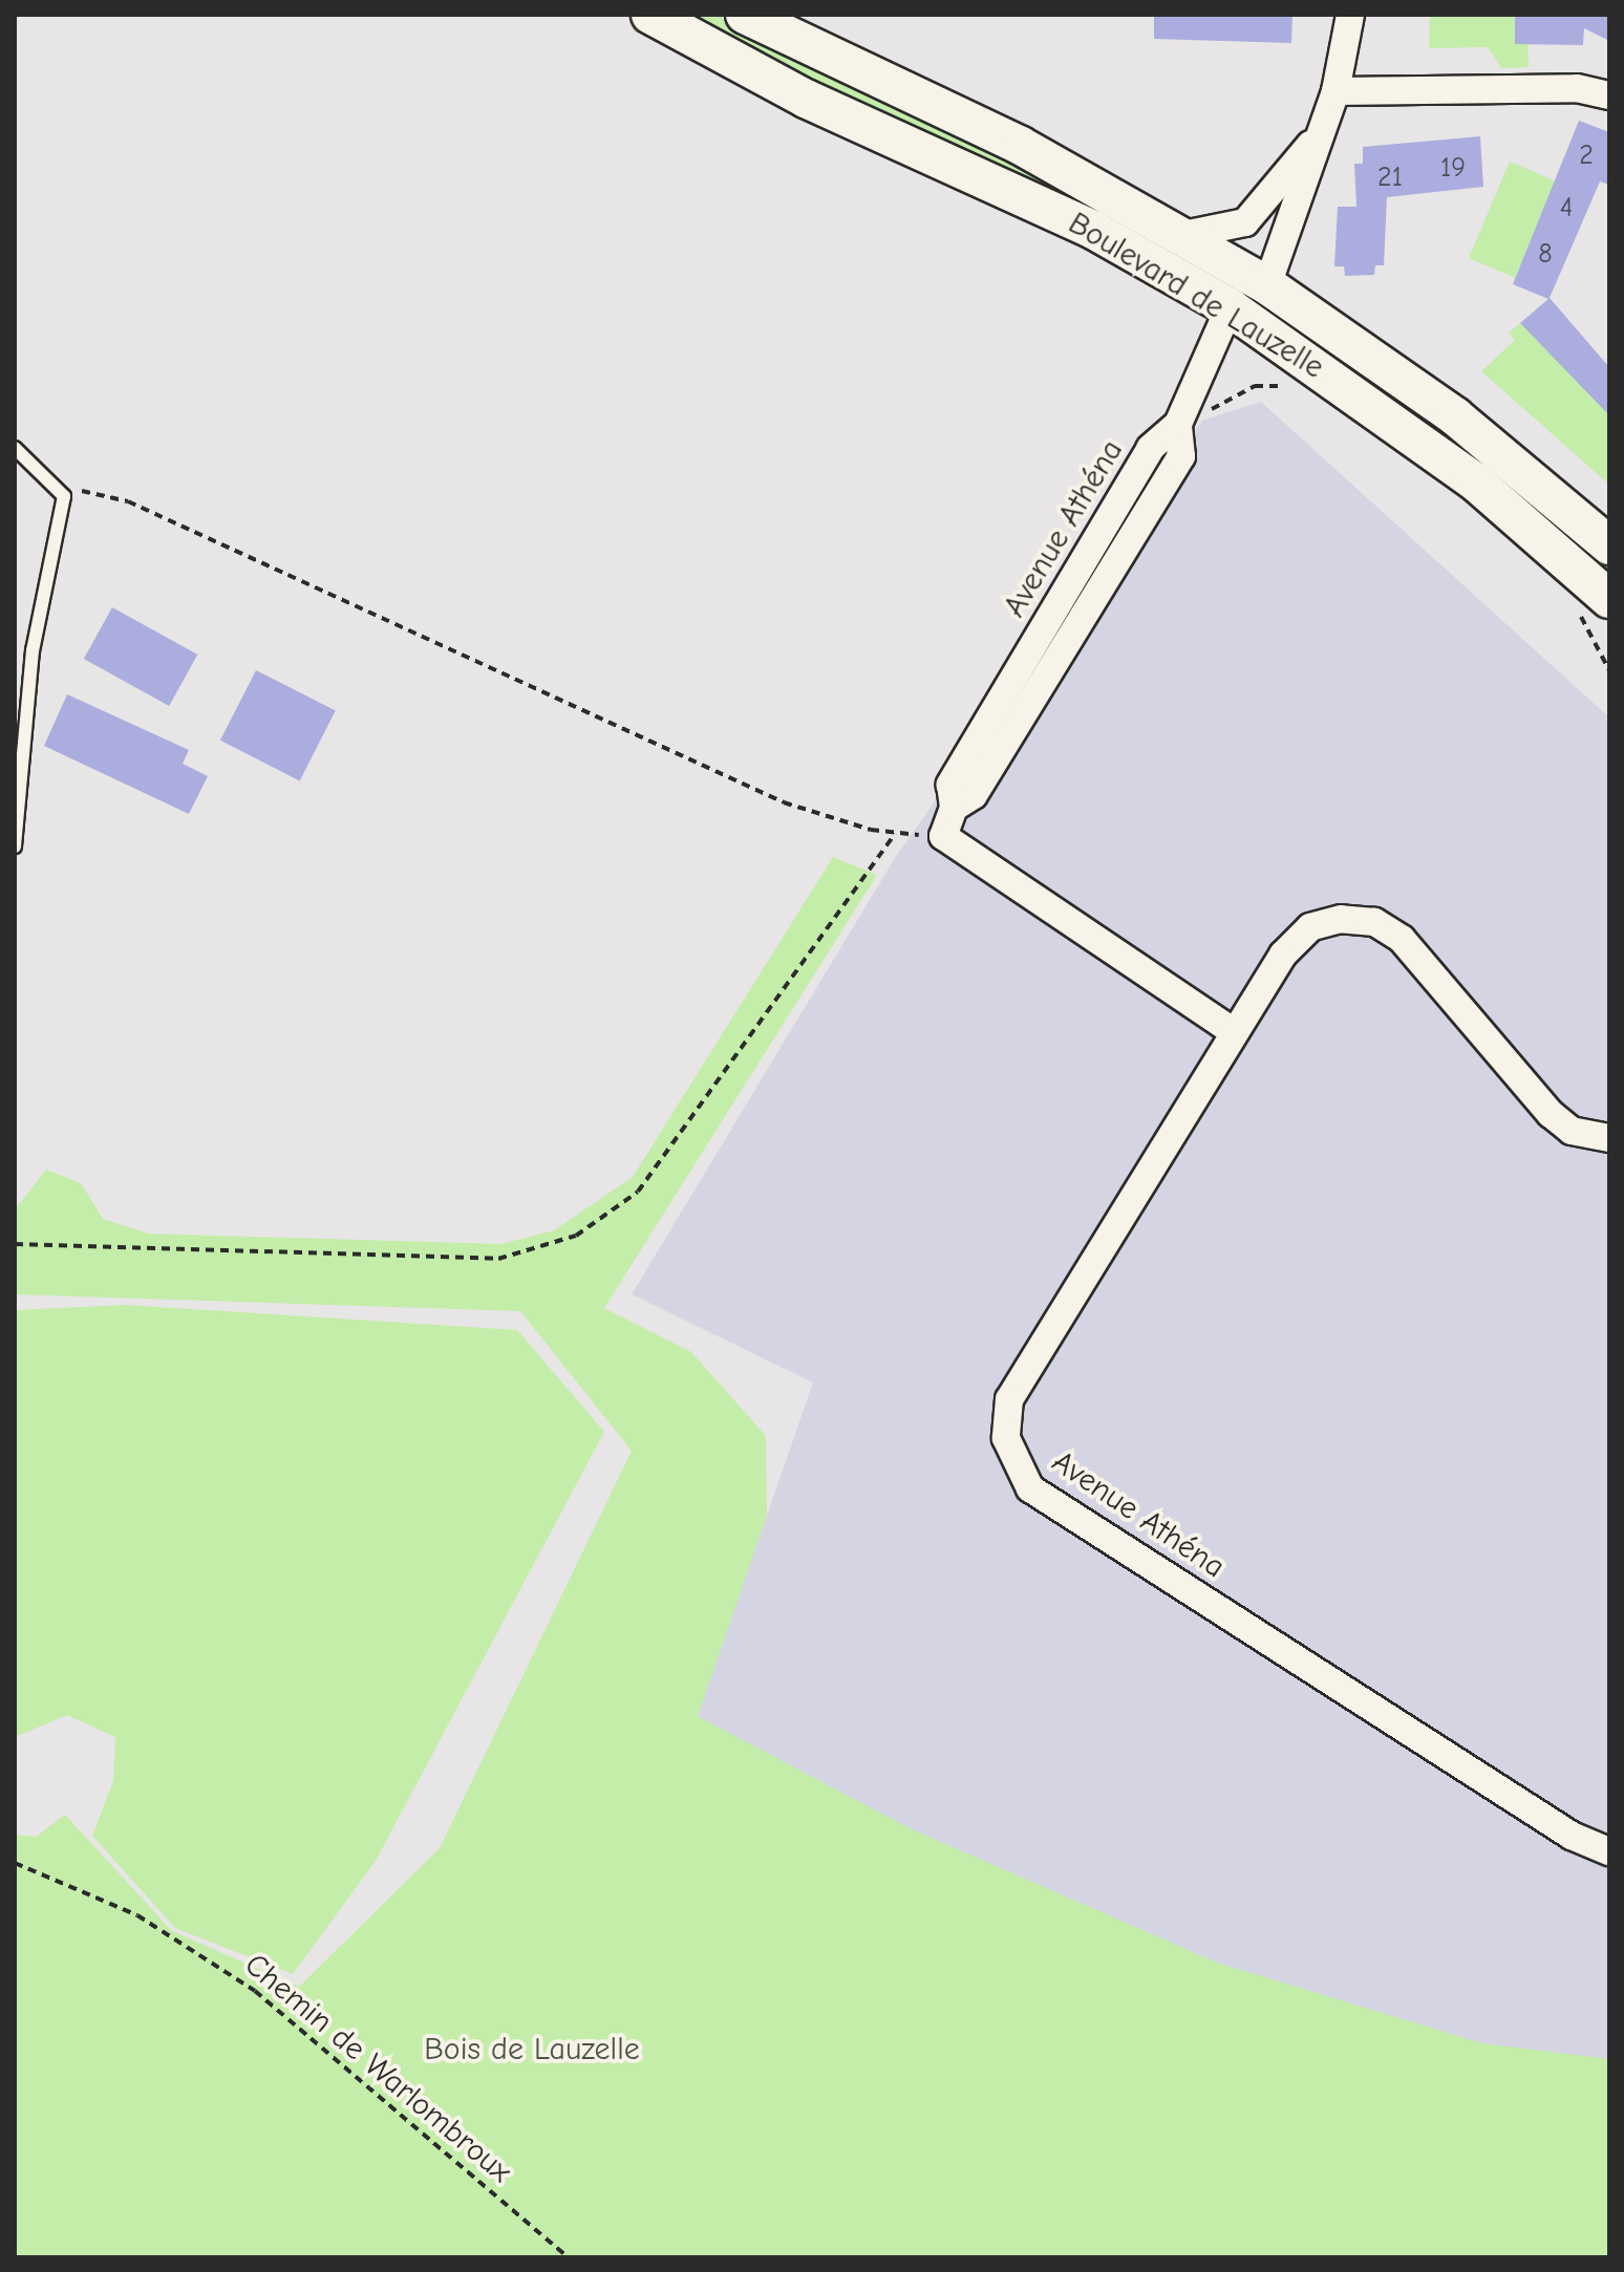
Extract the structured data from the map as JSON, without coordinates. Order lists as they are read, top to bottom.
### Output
{
  "streets": {
    "main road": ["Boulevard de Lauzelle"],
    "street": ["Avenue Athéna"],
    "path": ["Chemin de Warlombroux"]
  },
  "parks": ["Bois de Lauzelle"],
  "house_numbers": [
    "2",
    "19",
    "21",
    "4",
    "8"
  ]
}
